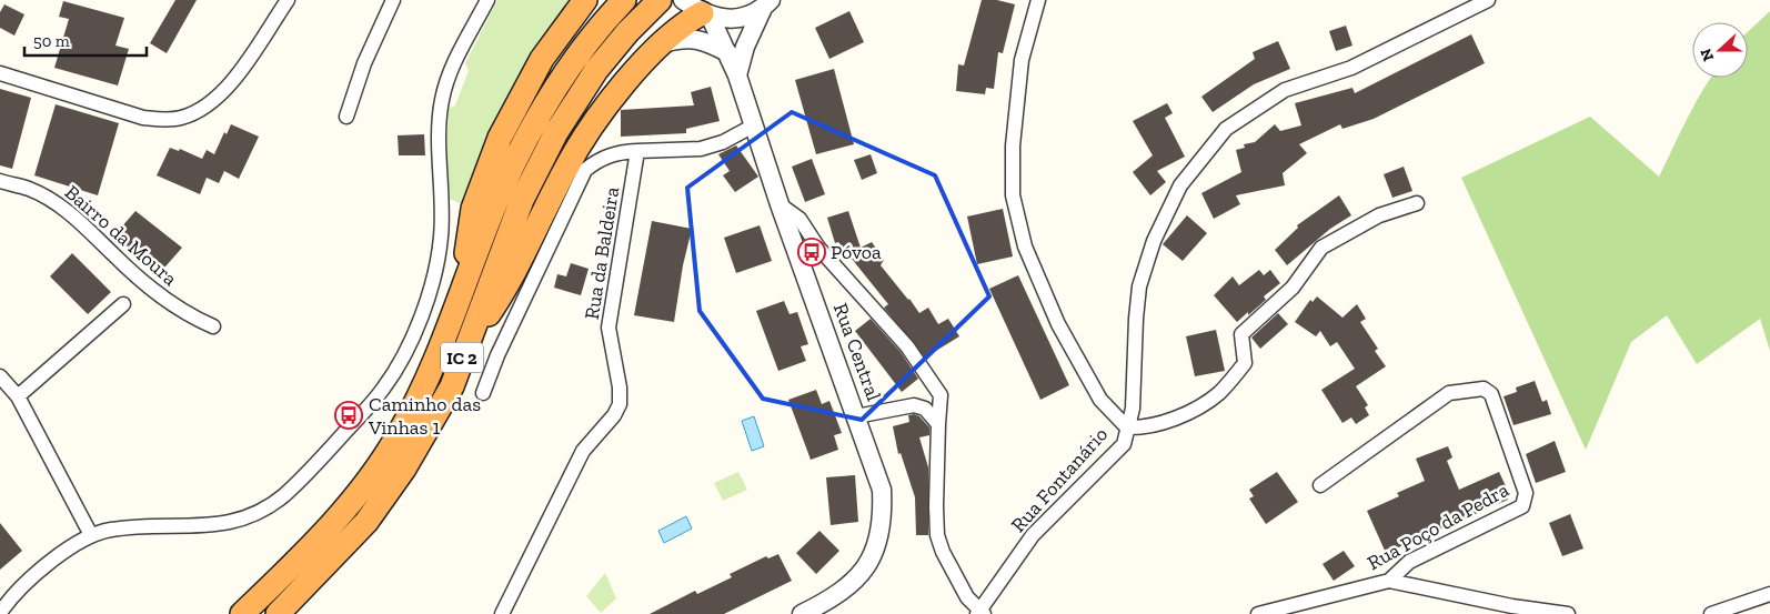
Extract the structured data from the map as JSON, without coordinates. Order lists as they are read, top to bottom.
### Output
{
  "streets": {
    "highway": ["IC 2"],
    "street": [
      "Bairro da Moura",
      "Rua da Baldeira",
      "Rua Central",
      "Rua Fontanário",
      "Rua Poço da Pedra"
    ]
  },
  "places": {
    "bus stop": ["Póvoa", "Caminho das Vinhas 1"]
  },
  "scale_bar": "50 m",
  "north": "left"
}
